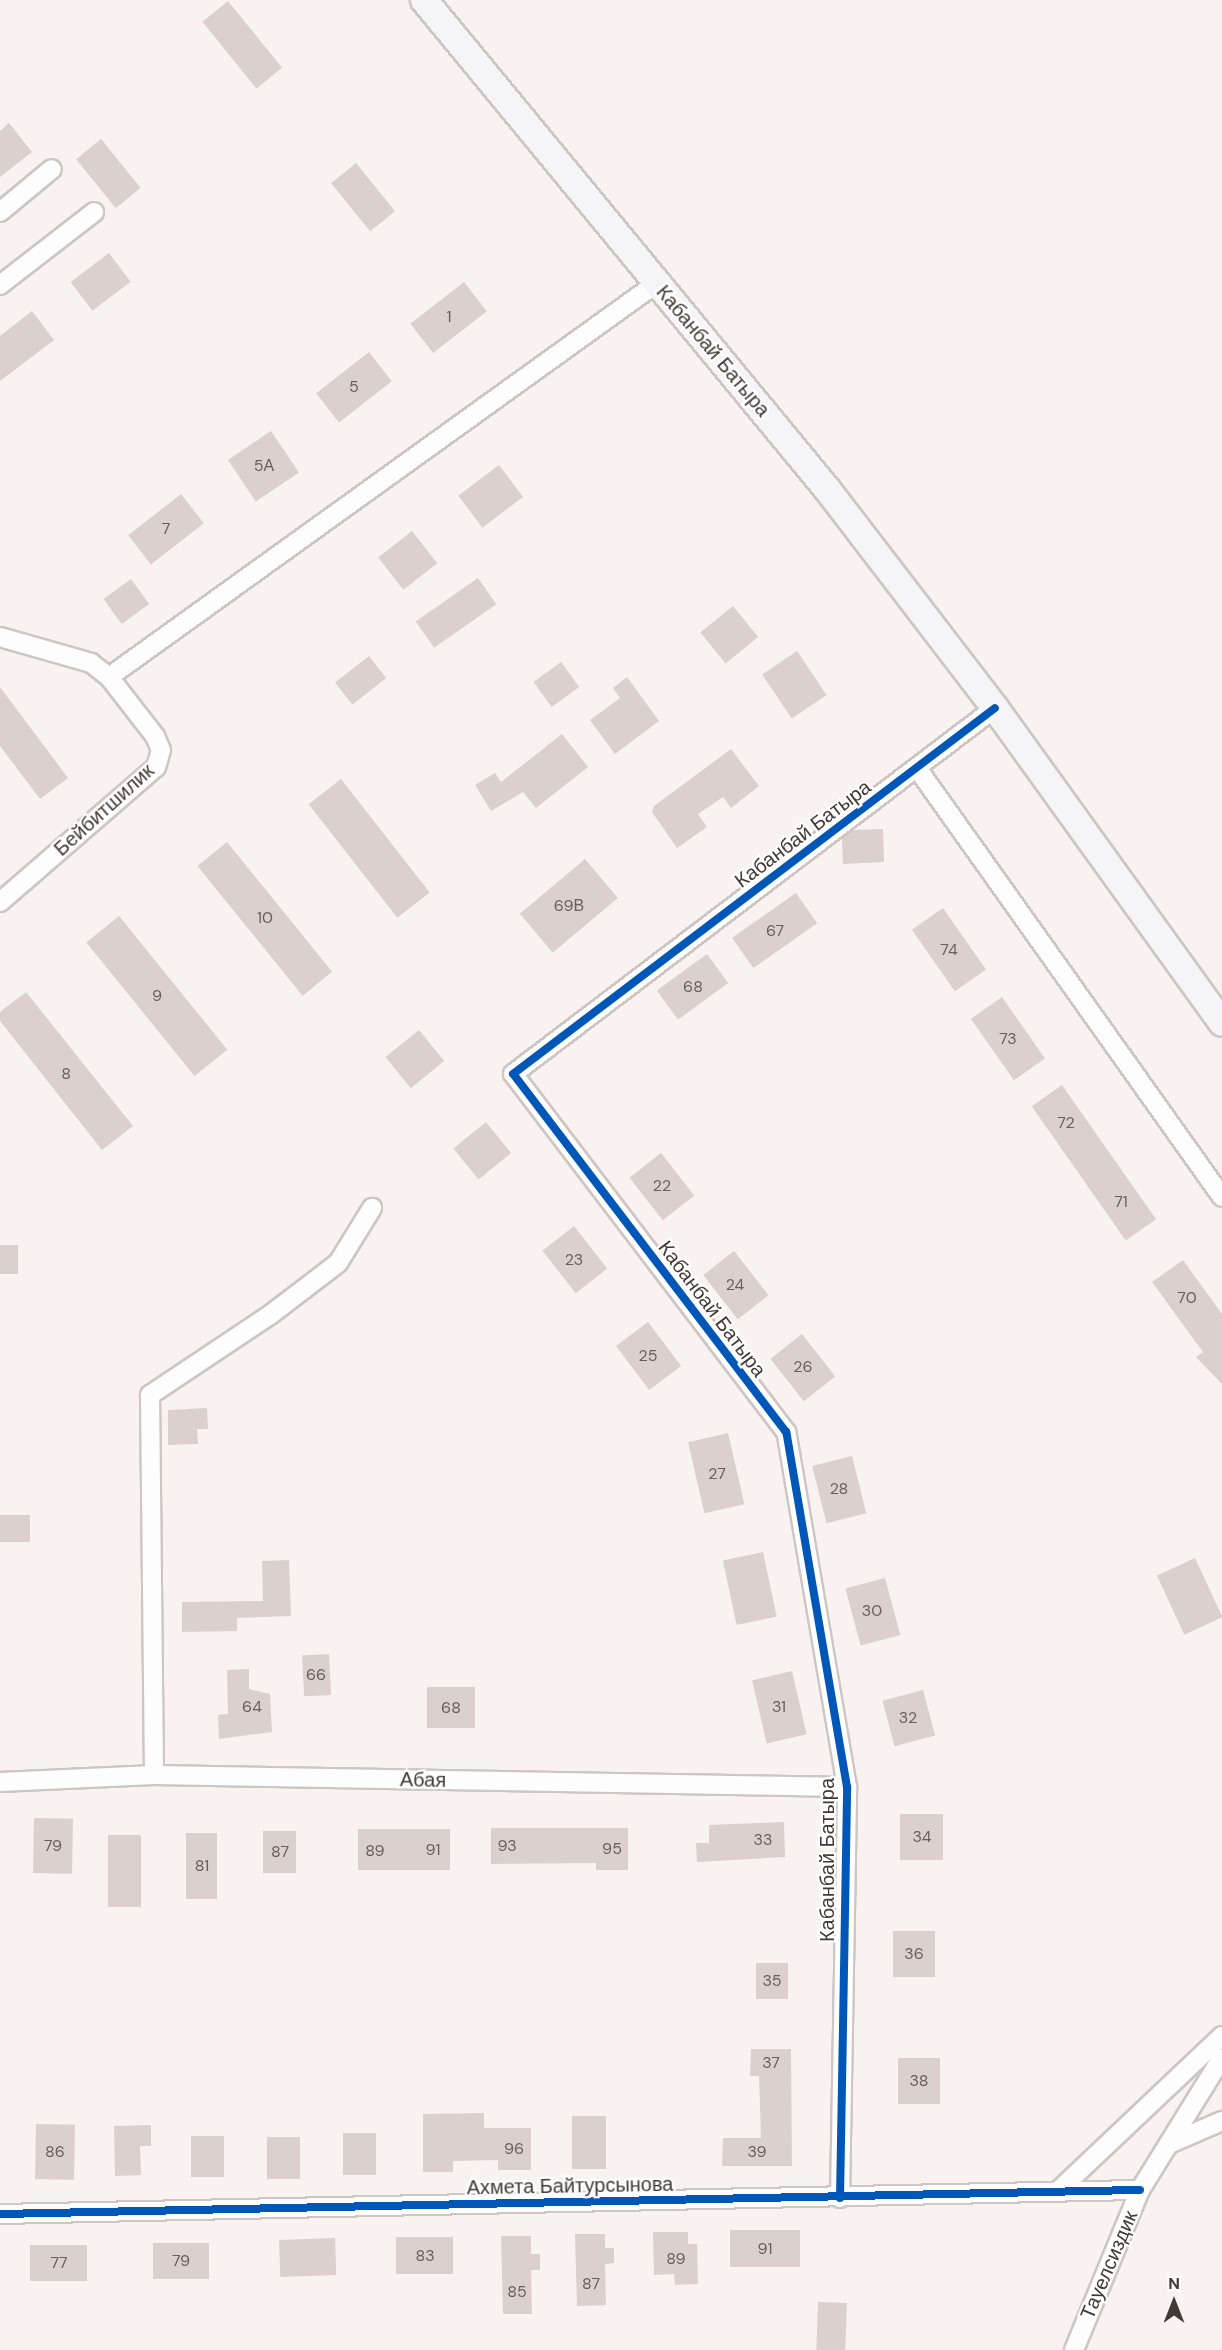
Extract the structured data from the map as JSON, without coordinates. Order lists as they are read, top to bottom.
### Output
{
  "streets": {
    "main road": ["Кабанбай Батыра"],
    "street": [
      "Бейбитшилик",
      "Абая",
      "Ахмета Байтурсынова",
      "Тауелсиздик"
    ]
  },
  "crossings": [
    ["Кабанбай Батыра", "Абая"],
    ["Кабанбай Батыра", "Ахмета Байтурсынова"],
    ["Ахмета Байтурсынова", "Тауелсиздик"]
  ],
  "house_numbers": [
    "1",
    "5",
    "5А",
    "7",
    "69В",
    "10",
    "67",
    "74",
    "68",
    "9",
    "73",
    "8",
    "72",
    "22",
    "71",
    "23",
    "24",
    "70",
    "25",
    "26",
    "27",
    "28",
    "30",
    "66",
    "64",
    "31",
    "68",
    "32",
    "34",
    "33",
    "79",
    "93",
    "95",
    "91",
    "89",
    "87",
    "81",
    "36",
    "35",
    "37",
    "38",
    "96",
    "86",
    "39",
    "91",
    "83",
    "89",
    "79",
    "77",
    "87",
    "85"
  ],
  "north": "top"
}
